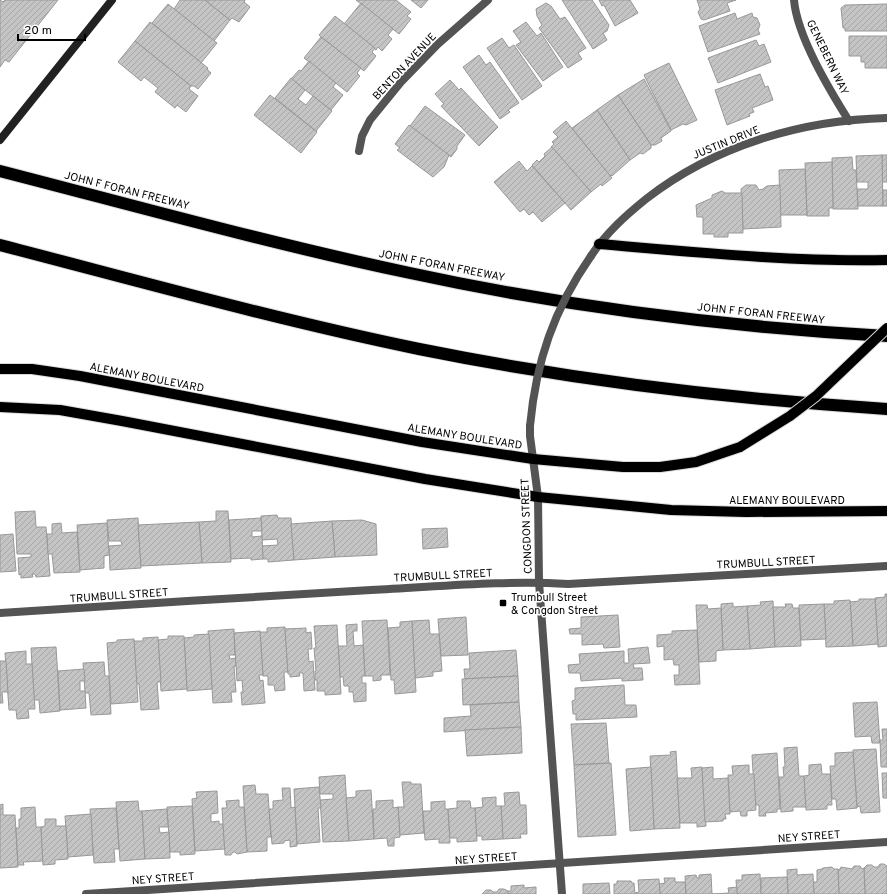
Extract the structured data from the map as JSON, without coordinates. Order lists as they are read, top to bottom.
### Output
{
  "streets": {
    "highway": ["JOHN F FORAN FREEWAY"],
    "main road": ["ALEMANY BOULEVARD"],
    "street": [
      "GENEBERN WAY",
      "BENTON AVENUE",
      "JUSTIN DRIVE",
      "CONGDON STREET",
      "TRUMBULL STREET",
      "NEY STREET"
    ]
  },
  "crossings": [
    ["GENEBERN WAY", "JUSTIN DRIVE"],
    ["JUSTIN DRIVE", "CONGDON STREET"],
    ["ALEMANY BOULEVARD", "CONGDON STREET"],
    ["CONGDON STREET", "TRUMBULL STREET"],
    ["CONGDON STREET", "NEY STREET"]
  ],
  "places": {
    "transit": ["Trumbull Street & Congdon Street"]
  },
  "scale_bar": "20 m"
}
